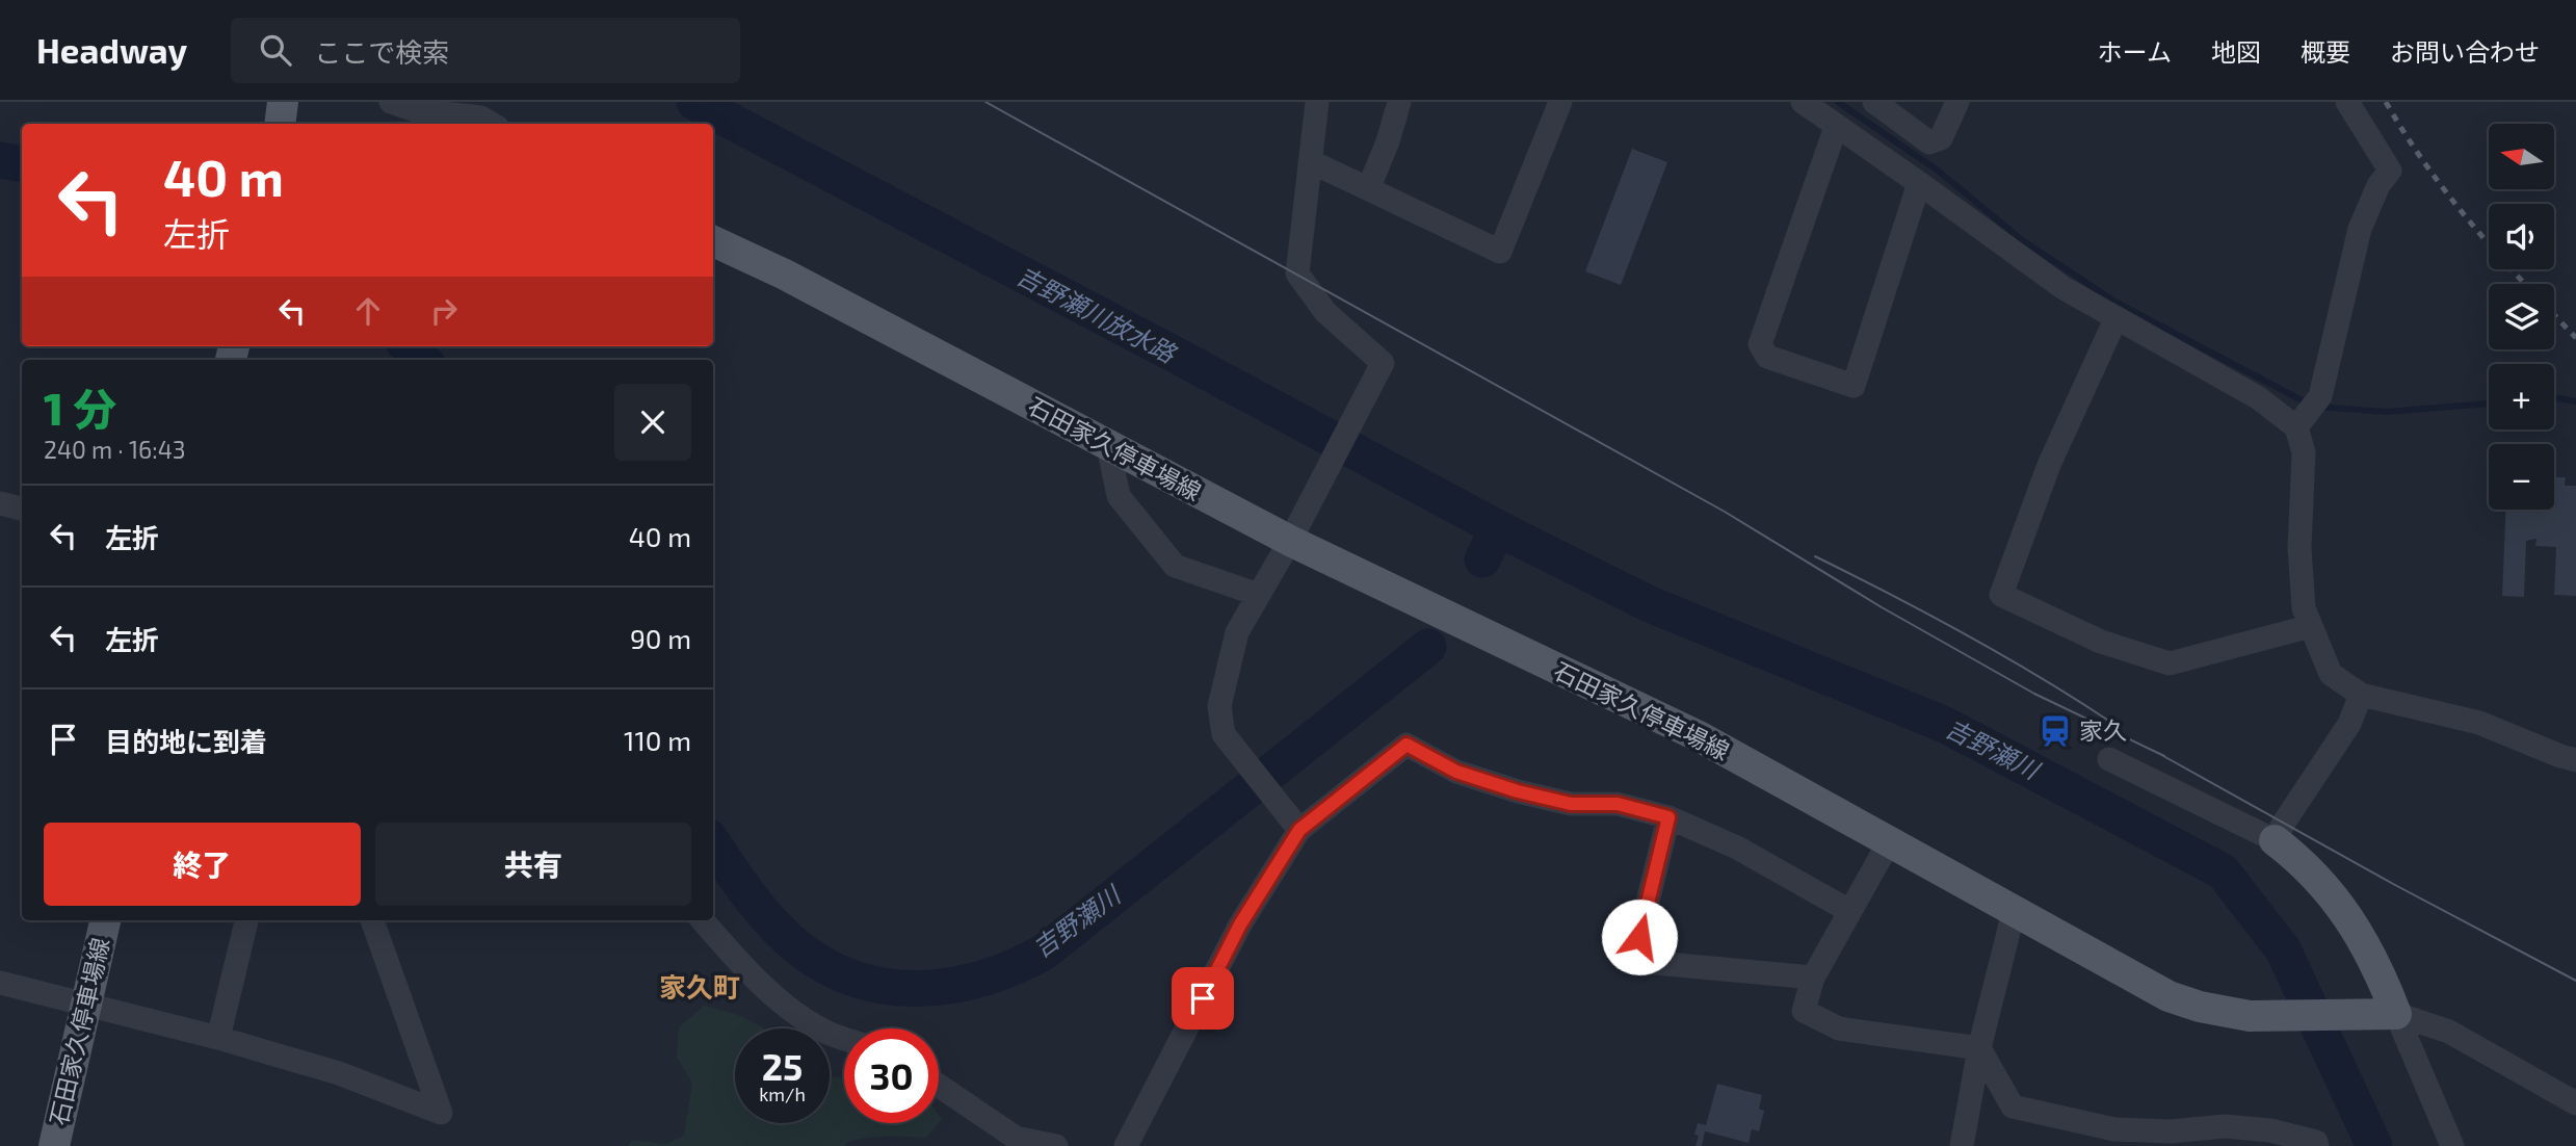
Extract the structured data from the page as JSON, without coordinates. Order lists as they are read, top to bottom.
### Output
{
  "streets": {
    "main road": ["石田家久停車場線"]
  },
  "districts": ["家久町"],
  "water": ["吉野瀬川放水路", "吉野瀬川"],
  "places": {
    "station": ["家久"]
  },
  "north": "left",
  "page": {
    "header": "Headway",
    "search": "ここで検索",
    "nav": [
      "ホーム",
      "地図",
      "概要",
      "お問い合わせ"
    ],
    "map_buttons": ["+", "−"],
    "turn": ["40 m", "左折"],
    "heading": ["1 分", "240 m · 16:43"],
    "list": [
      {
        "name": "左折",
        "value": "40 m"
      },
      {
        "name": "左折",
        "value": "90 m"
      },
      {
        "name": "目的地に到着",
        "value": "110 m"
      }
    ],
    "buttons": ["終了", "共有"],
    "speed": "25 km/h",
    "limit": "30"
  }
}
